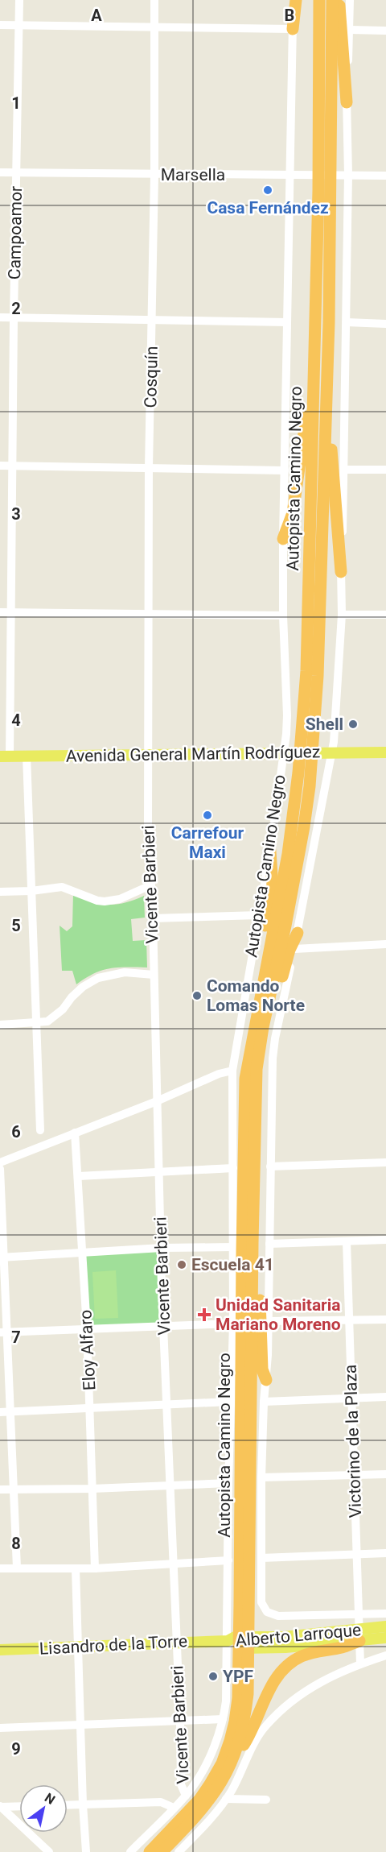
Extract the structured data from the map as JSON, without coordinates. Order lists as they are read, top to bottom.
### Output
{
  "streets": {
    "highway": ["Autopista Camino Negro"],
    "main road": ["Avenida General Martín Rodríguez", "Alberto Larroque", "Lisandro de la Torre"],
    "street": [
      "Marsella",
      "Campoamor",
      "Cosquín",
      "Vicente Barbieri",
      "Eloy Alfaro",
      "Victorino de la Plaza"
    ]
  },
  "crossings": [
    ["Marsella", "Campoamor"],
    ["Marsella", "Cosquín"],
    ["Campoamor", "Avenida General Martín Rodríguez"],
    ["Cosquín", "Avenida General Martín Rodríguez"],
    ["Cosquín", "Vicente Barbieri"],
    ["Avenida General Martín Rodríguez", "Vicente Barbieri"],
    ["Vicente Barbieri", "Lisandro de la Torre"],
    ["Victorino de la Plaza", "Alberto Larroque"],
    ["Alberto Larroque", "Lisandro de la Torre"]
  ],
  "places": {
    "other": [
      "Casa Fernández",
      "Shell",
      "Carrefour Maxi",
      "Comando Lomas Norte",
      "Escuela 41",
      "YPF"
    ],
    "health": ["Unidad Sanitaria Mariano Moreno"]
  },
  "north": "top right",
  "grid": {
    "columns": ["A", "B"],
    "rows": [
      "1",
      "2",
      "3",
      "4",
      "5",
      "6",
      "7",
      "8",
      "9"
    ]
  }
}
